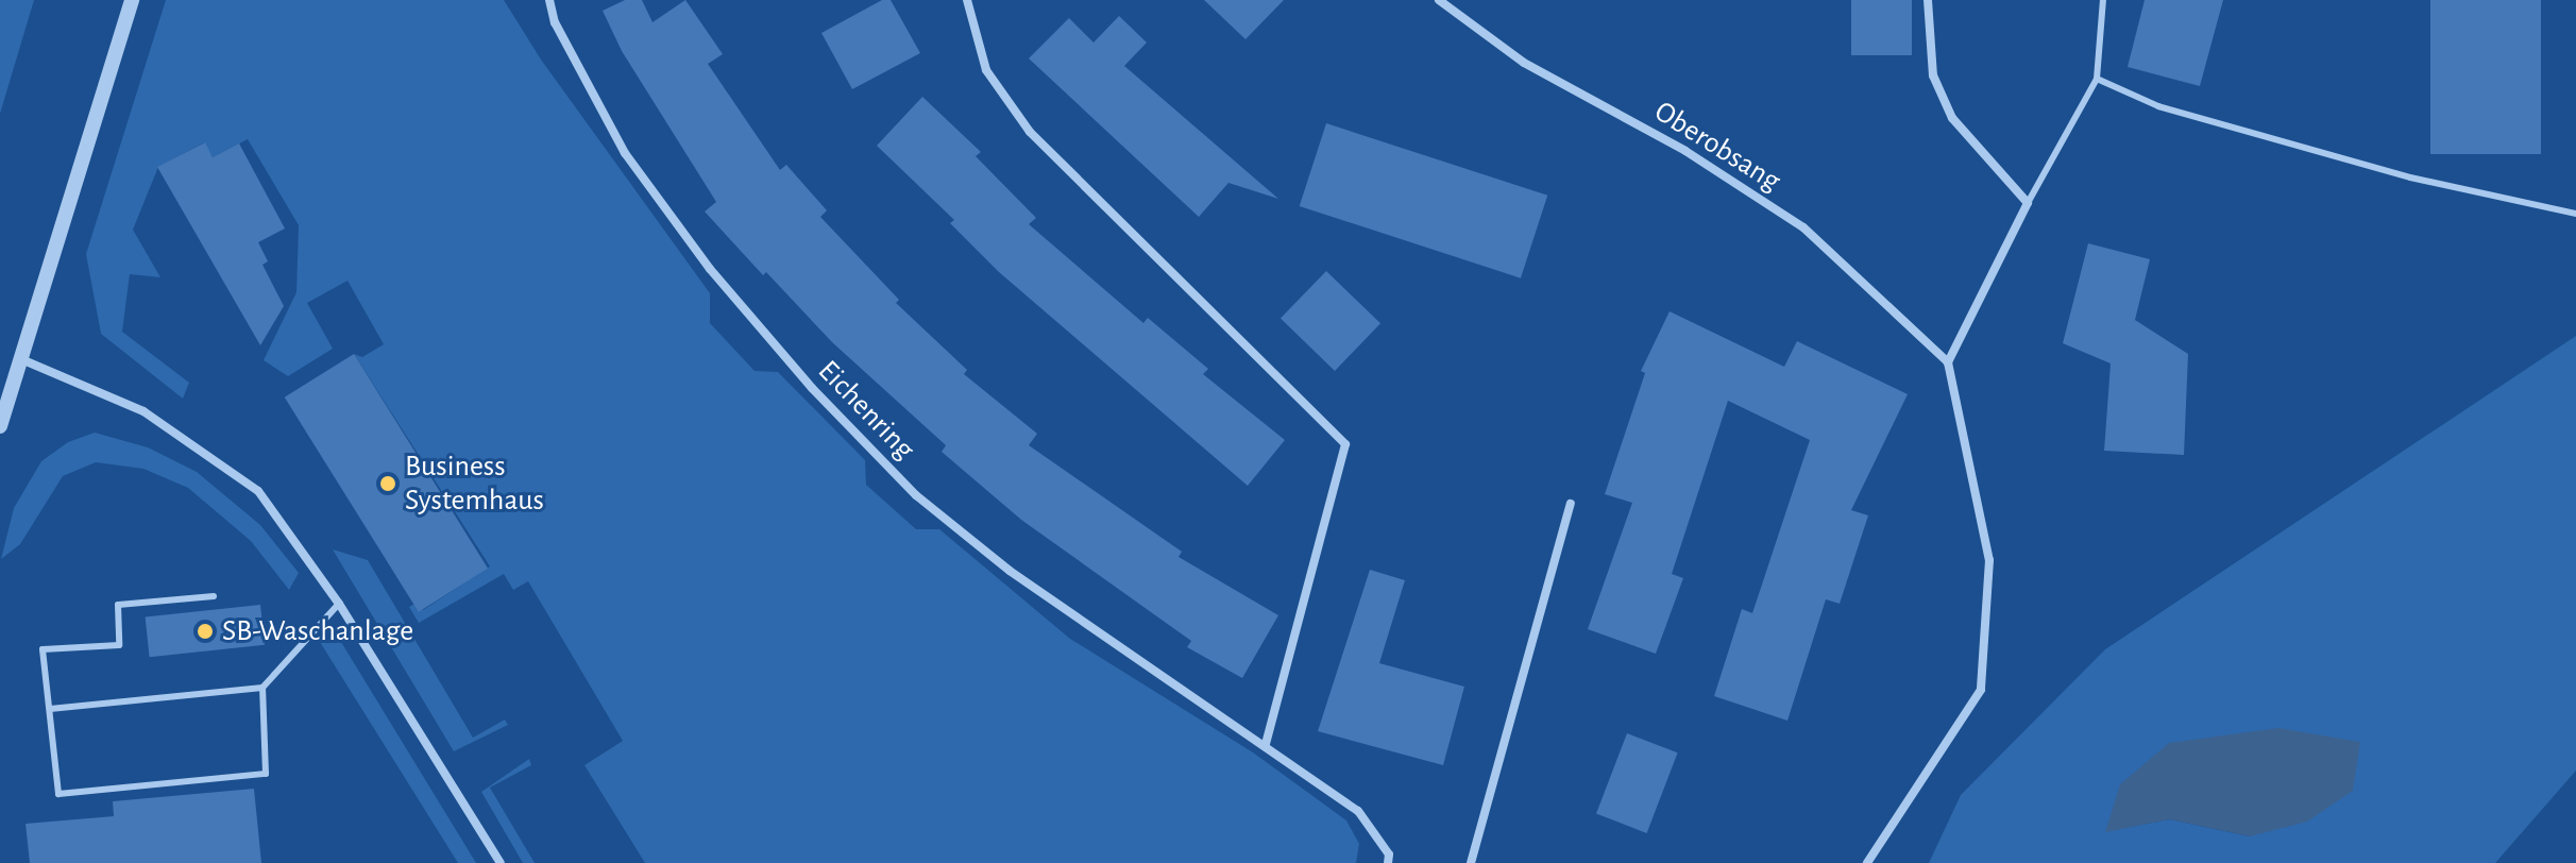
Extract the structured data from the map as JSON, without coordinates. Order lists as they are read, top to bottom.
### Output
{
  "streets": {
    "street": ["Oberobsang", "Eichenring"]
  },
  "places": ["Business Systemhaus", "SB-Waschanlage"]
}
